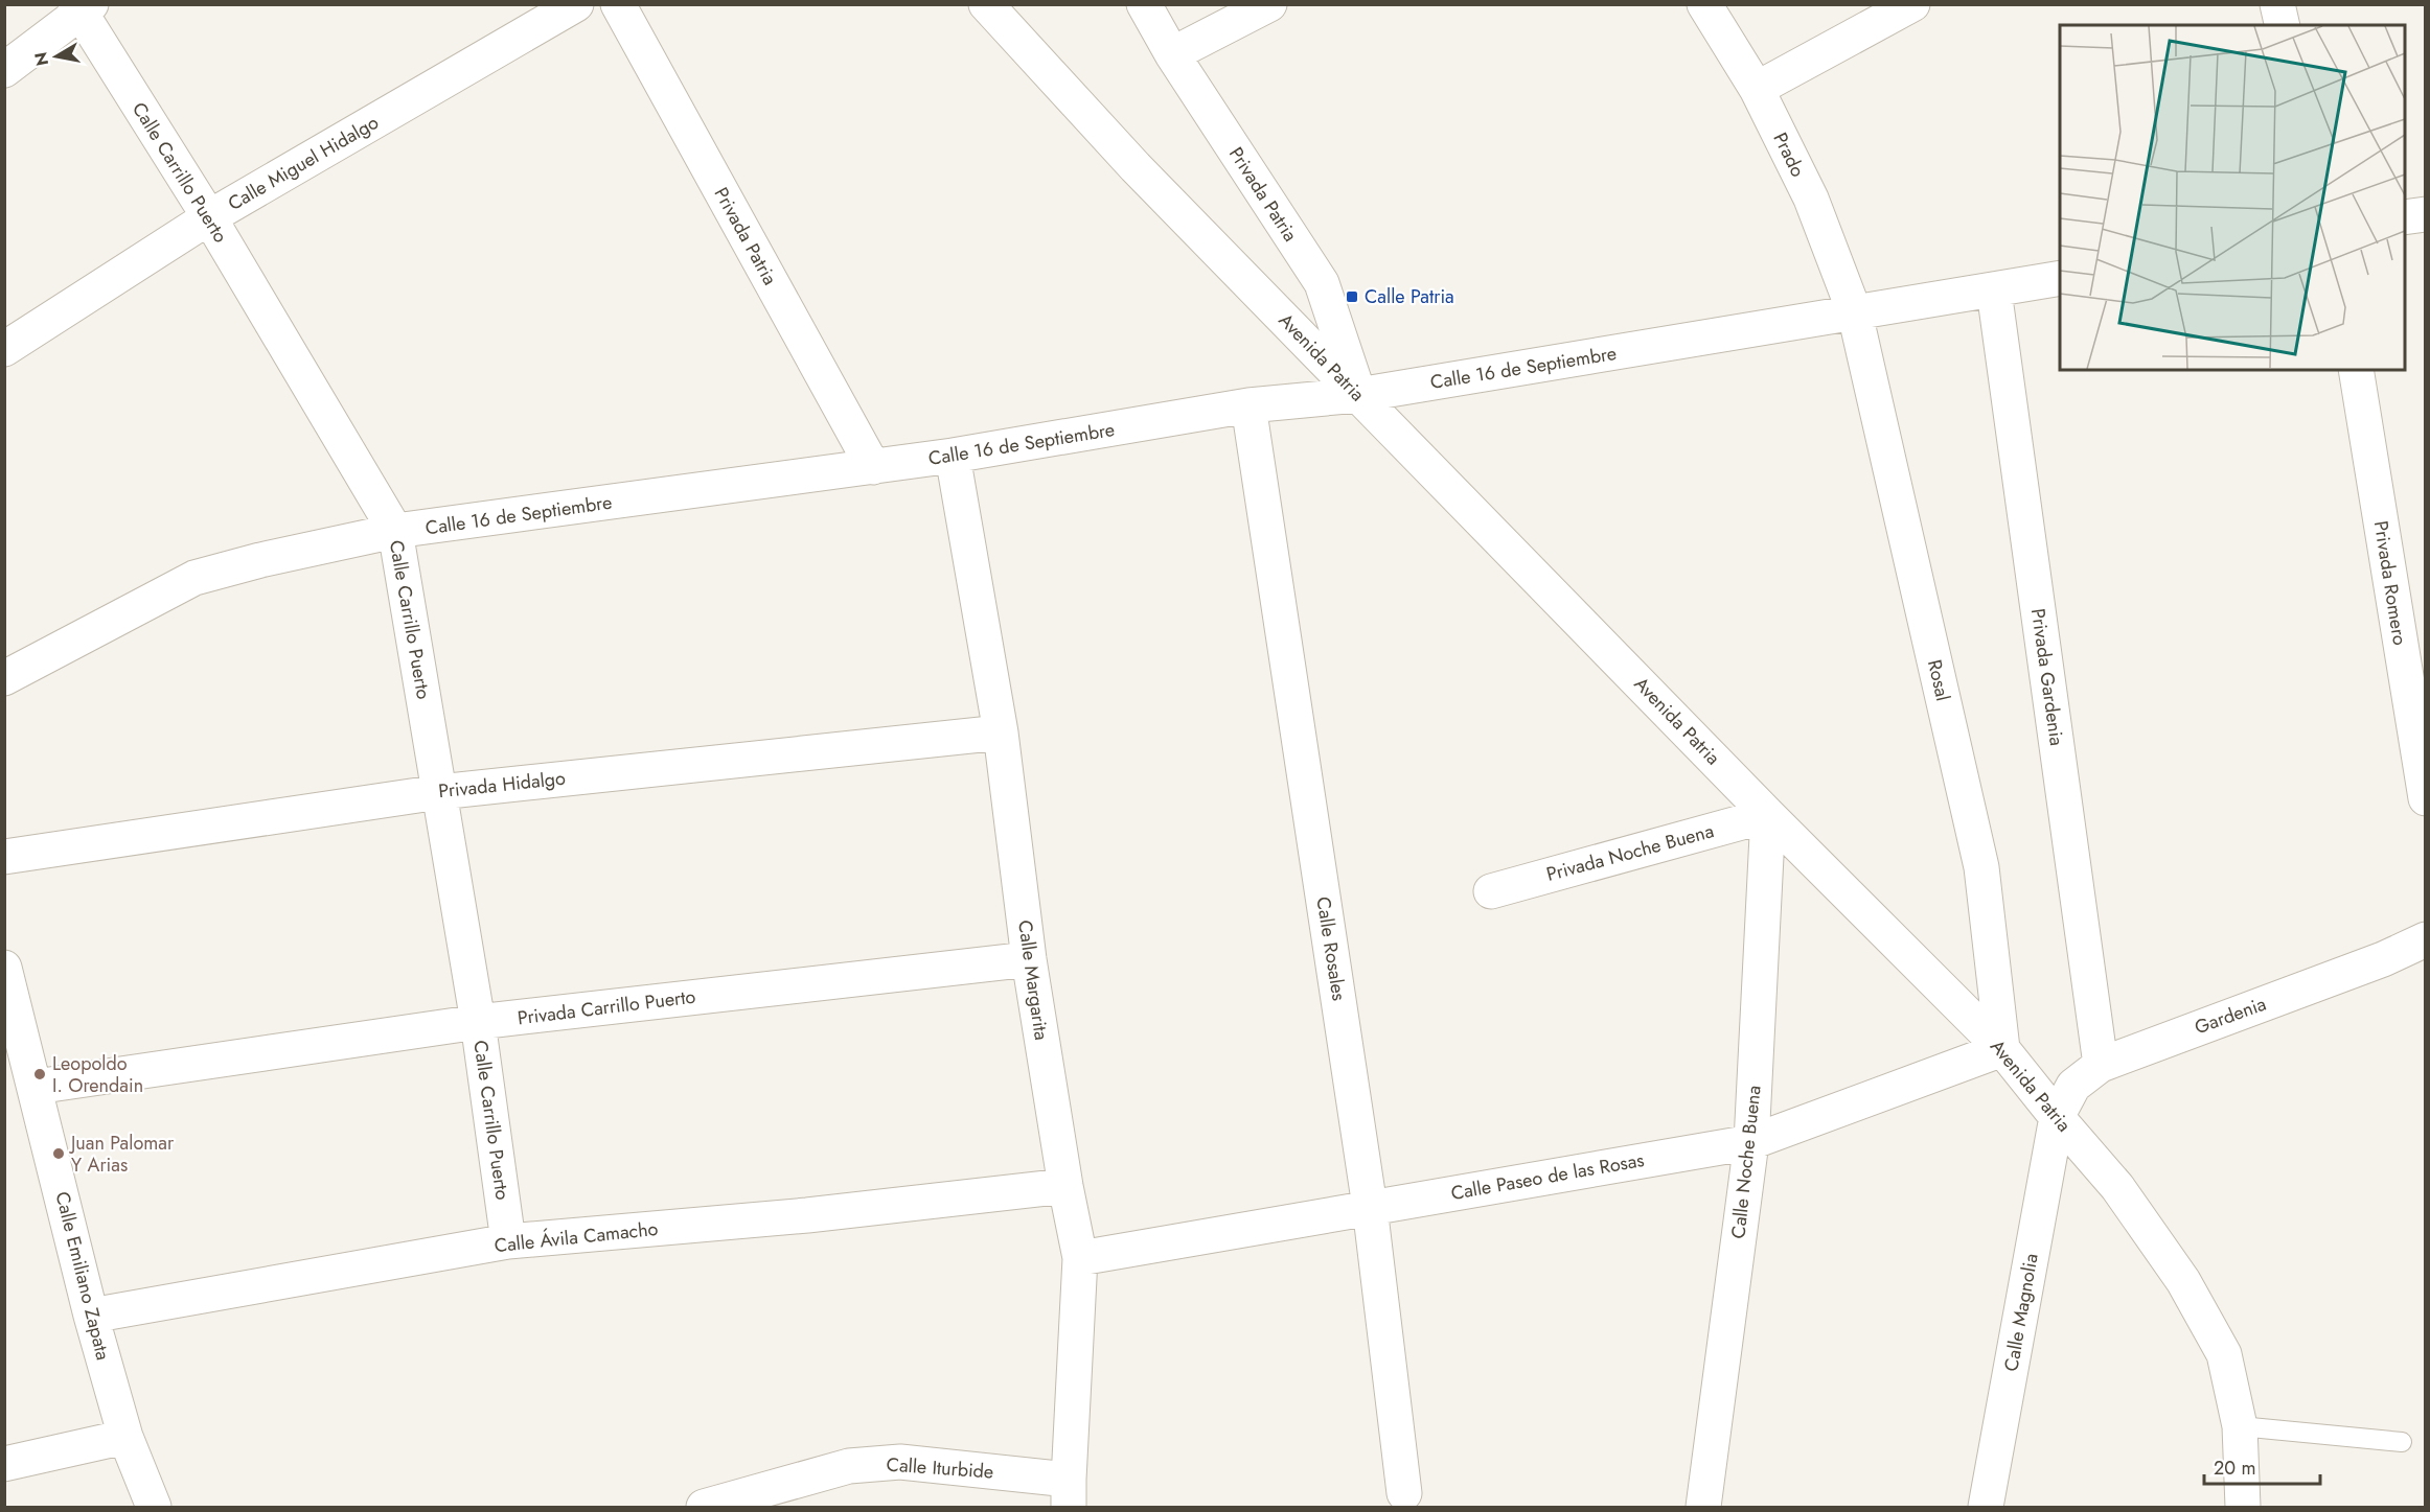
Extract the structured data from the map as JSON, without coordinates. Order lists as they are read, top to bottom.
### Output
{
  "streets": {
    "street": [
      "Prado",
      "Calle Miguel Hidalgo",
      "Calle Carrillo Puerto",
      "Privada Patria",
      "Avenida Patria",
      "Calle 16 de Septiembre",
      "Privada Romero",
      "Privada Gardenia",
      "Rosal",
      "Privada Hidalgo",
      "Privada Noche Buena",
      "Calle Rosales",
      "Calle Margarita",
      "Privada Carrillo Puerto",
      "Gardenia",
      "Calle Noche Buena",
      "Calle Paseo de las Rosas",
      "Calle Ávila Camacho",
      "Calle Emiliano Zapata",
      "Calle Magnolia",
      "Calle Iturbide"
    ]
  },
  "crossings": [
    ["Prado", "Calle 16 de Septiembre"],
    ["Prado", "Rosal"],
    ["Calle Miguel Hidalgo", "Calle Carrillo Puerto"],
    ["Calle Carrillo Puerto", "Calle 16 de Septiembre"],
    ["Calle Carrillo Puerto", "Privada Hidalgo"],
    ["Calle Carrillo Puerto", "Privada Carrillo Puerto"],
    ["Calle Carrillo Puerto", "Calle Ávila Camacho"],
    ["Privada Patria", "Avenida Patria"],
    ["Privada Patria", "Calle 16 de Septiembre"],
    ["Avenida Patria", "Calle 16 de Septiembre"],
    ["Avenida Patria", "Rosal"],
    ["Avenida Patria", "Privada Noche Buena"],
    ["Avenida Patria", "Gardenia"],
    ["Avenida Patria", "Calle Noche Buena"],
    ["Avenida Patria", "Calle Paseo de las Rosas"],
    ["Avenida Patria", "Calle Magnolia"],
    ["Calle 16 de Septiembre", "Privada Gardenia"],
    ["Calle 16 de Septiembre", "Rosal"],
    ["Calle 16 de Septiembre", "Calle Rosales"],
    ["Calle 16 de Septiembre", "Calle Margarita"],
    ["Privada Gardenia", "Gardenia"],
    ["Rosal", "Calle Paseo de las Rosas"],
    ["Privada Hidalgo", "Calle Margarita"],
    ["Privada Noche Buena", "Calle Noche Buena"],
    ["Calle Rosales", "Calle Paseo de las Rosas"],
    ["Calle Margarita", "Privada Carrillo Puerto"],
    ["Calle Margarita", "Calle Paseo de las Rosas"],
    ["Calle Margarita", "Calle Ávila Camacho"],
    ["Calle Margarita", "Calle Iturbide"],
    ["Privada Carrillo Puerto", "Calle Emiliano Zapata"],
    ["Gardenia", "Calle Magnolia"],
    ["Calle Noche Buena", "Calle Paseo de las Rosas"],
    ["Calle Ávila Camacho", "Calle Emiliano Zapata"]
  ],
  "places": {
    "transit": ["Calle Patria"],
    "other": ["Leopoldo I. Orendain", "Juan Palomar Y Arias"]
  },
  "scale_bar": "20 m",
  "north": "left"
}
